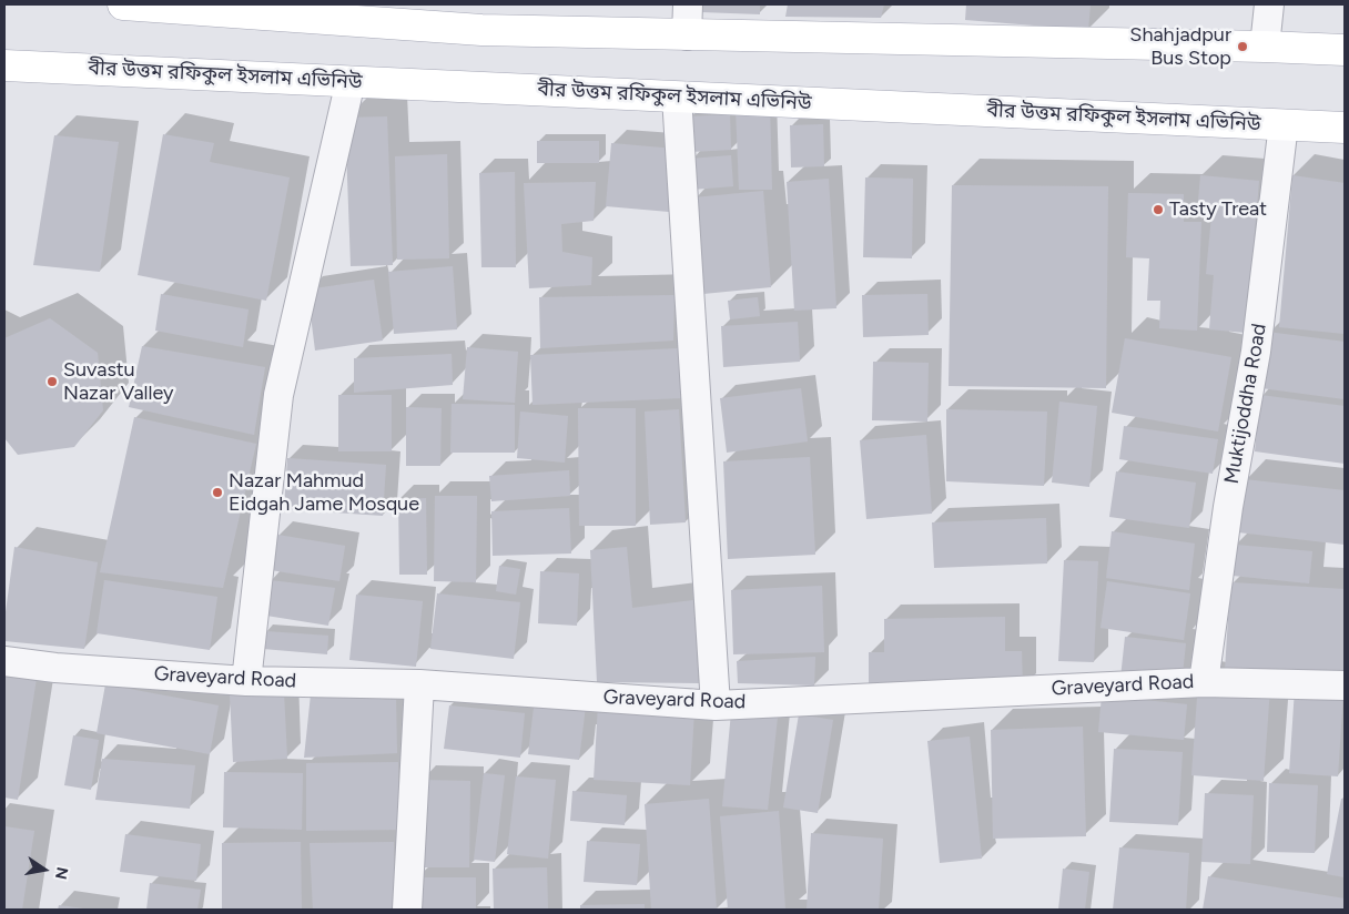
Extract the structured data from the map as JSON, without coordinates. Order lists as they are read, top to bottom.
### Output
{
  "streets": {
    "main road": ["বীর উত্তম রফিকুল ইসলাম এভিনিউ"],
    "street": ["Muktijoddha Road", "Graveyard Road"]
  },
  "crossings": [
    ["বীর উত্তম রফিকুল ইসলাম এভিনিউ", "Muktijoddha Road"],
    ["Muktijoddha Road", "Graveyard Road"]
  ],
  "places": [
    "Shahjadpur Bus Stop",
    "Tasty Treat",
    "Suvastu Nazar Valley",
    "Nazar Mahmud Eidgah Jame Mosque"
  ],
  "north": "right"
}
